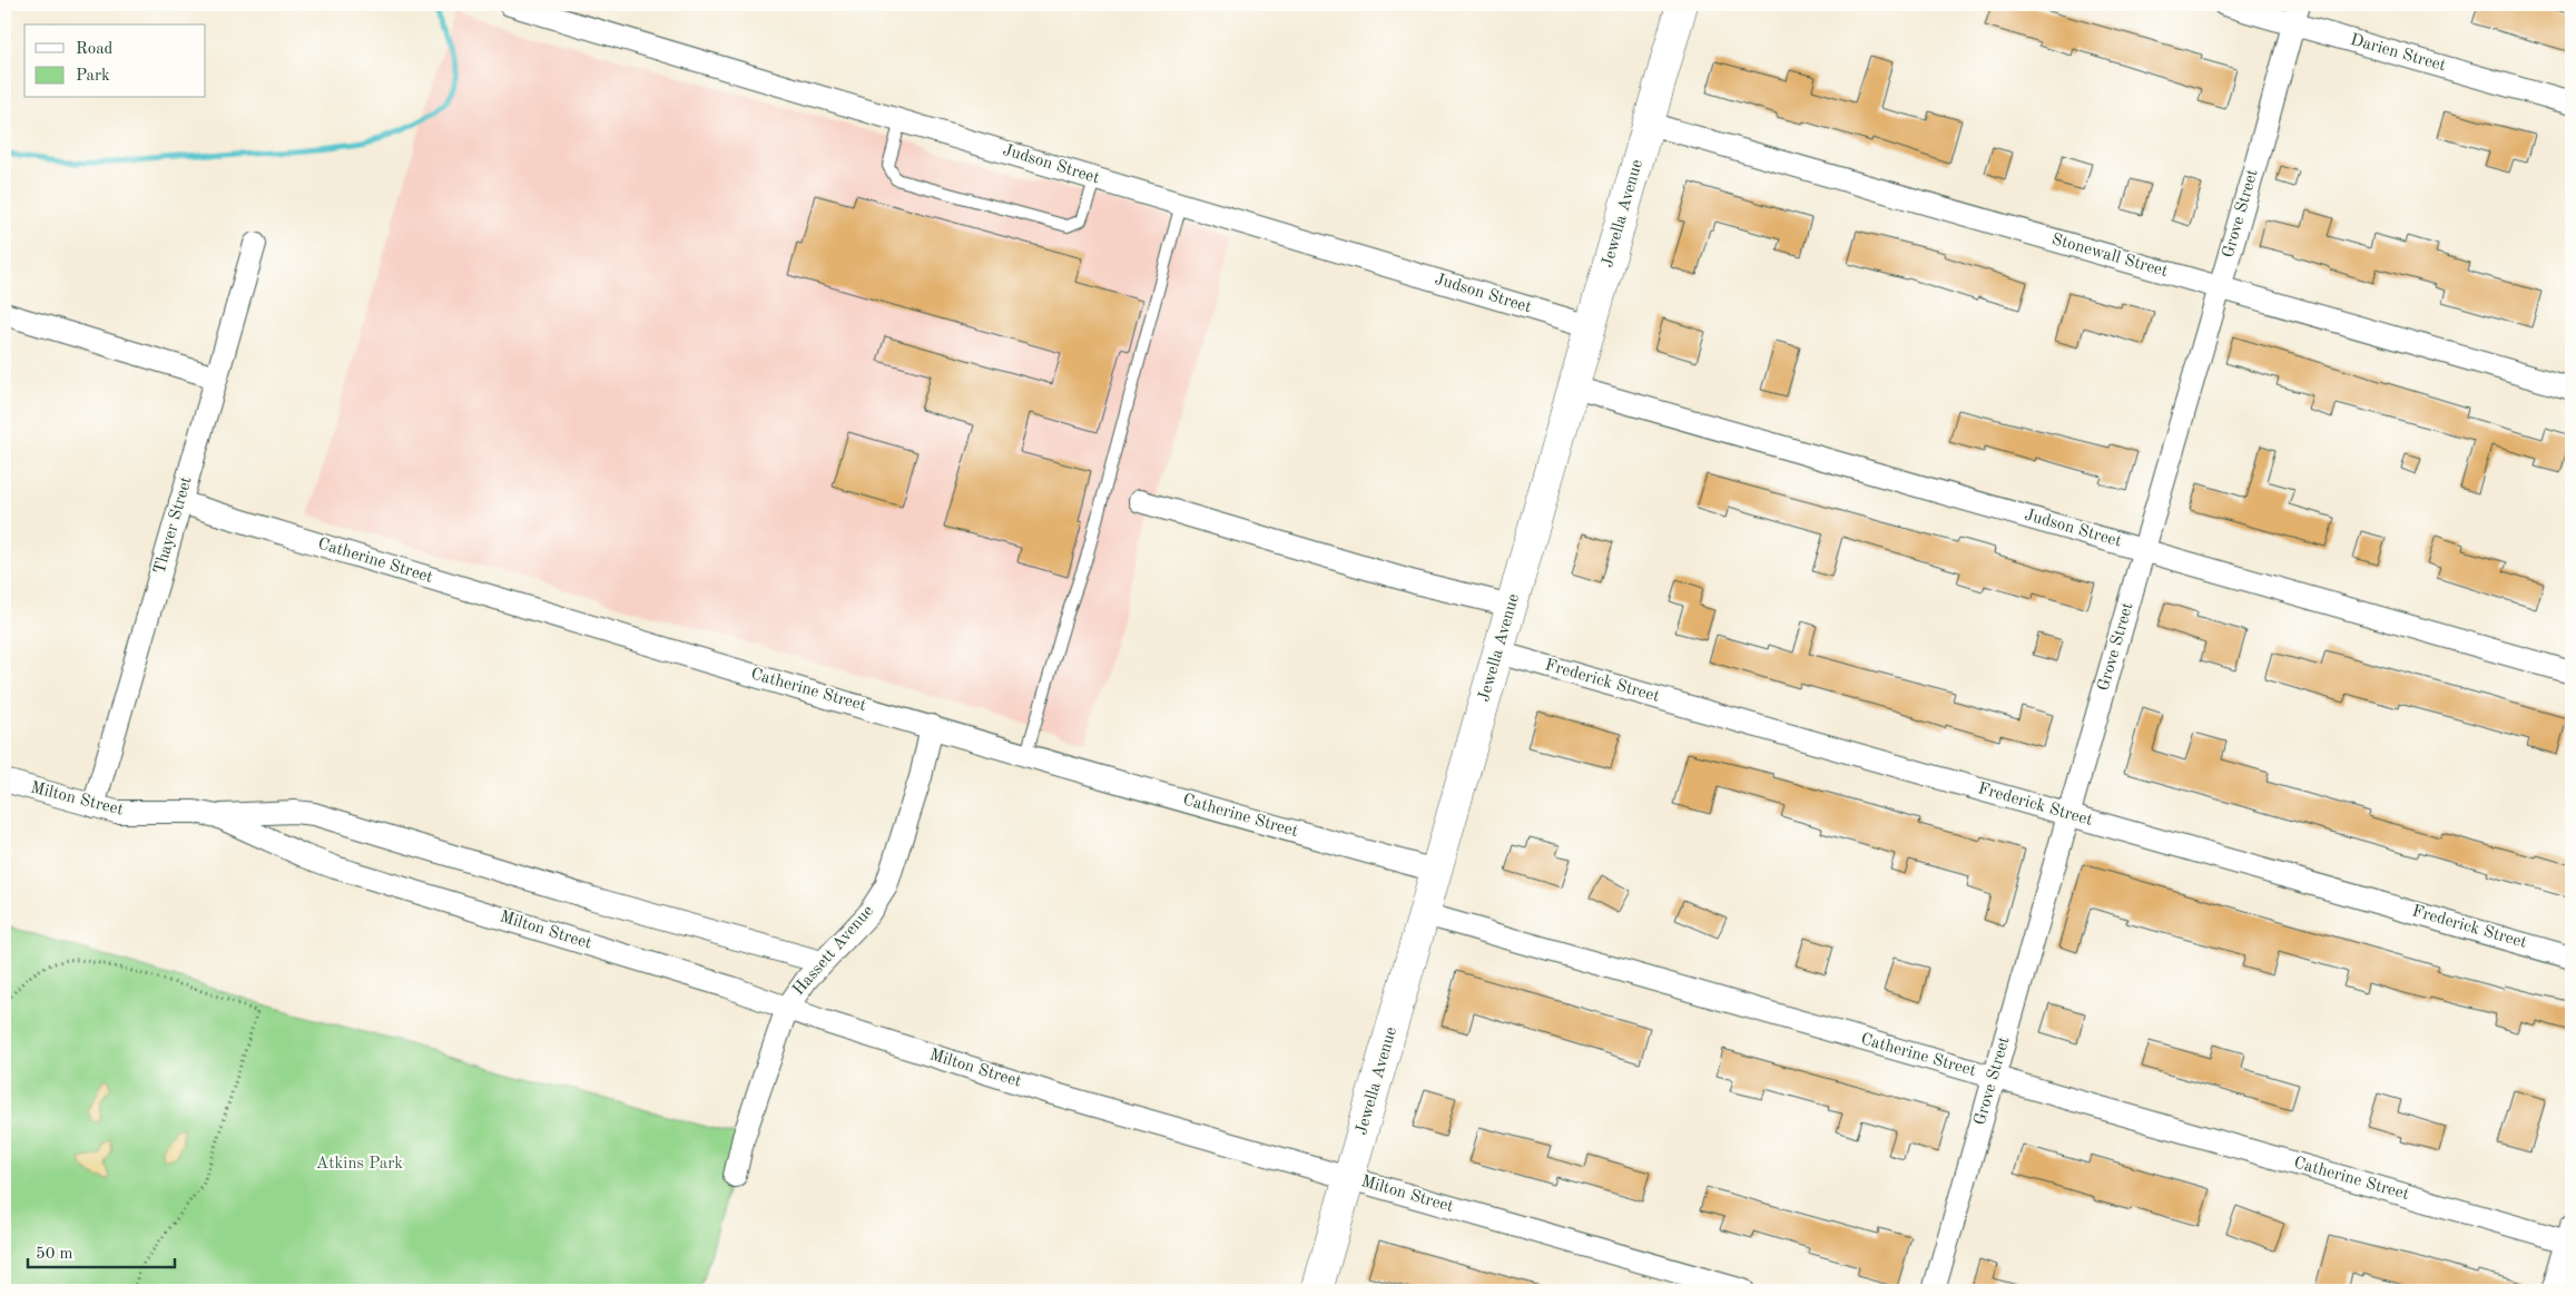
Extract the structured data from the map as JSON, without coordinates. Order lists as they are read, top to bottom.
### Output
{
  "streets": {
    "main road": ["Jewella Avenue"],
    "street": [
      "Darien Street",
      "Judson Street",
      "Grove Street",
      "Stonewall Street",
      "Thayer Street",
      "Catherine Street",
      "Frederick Street",
      "Milton Street",
      "Hassett Avenue"
    ]
  },
  "crossings": [
    ["Darien Street", "Grove Street"],
    ["Judson Street", "Jewella Avenue"],
    ["Judson Street", "Grove Street"],
    ["Jewella Avenue", "Stonewall Street"],
    ["Jewella Avenue", "Catherine Street"],
    ["Jewella Avenue", "Frederick Street"],
    ["Jewella Avenue", "Milton Street"],
    ["Grove Street", "Stonewall Street"],
    ["Grove Street", "Catherine Street"],
    ["Grove Street", "Frederick Street"],
    ["Thayer Street", "Catherine Street"],
    ["Thayer Street", "Milton Street"],
    ["Catherine Street", "Hassett Avenue"],
    ["Milton Street", "Hassett Avenue"]
  ],
  "parks": ["Atkins Park"],
  "legend": ["Road", "Park"],
  "scale_bar": "50 m"
}
